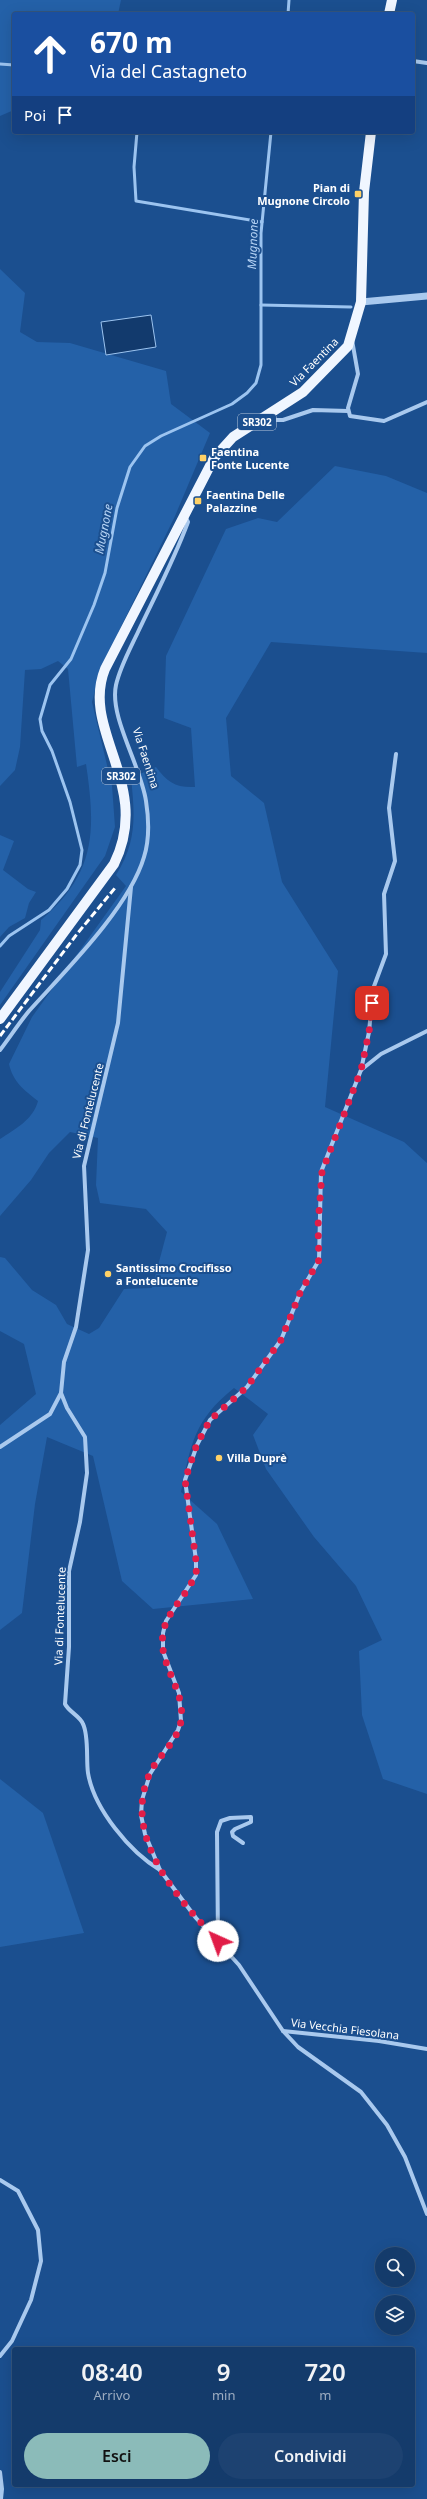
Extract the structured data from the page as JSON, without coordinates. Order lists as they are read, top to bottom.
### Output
{
  "streets": {
    "main road": ["Via Faentina", "SR302"],
    "street": ["Via di Fontelucente", "Via Vecchia Fiesolana"]
  },
  "crossings": [
    ["Via Faentina", "Via di Fontelucente"]
  ],
  "water": ["Mugnone"],
  "places": {
    "transit": ["Pian di Mugnone Circolo", "Faentina Fonte Lucente", "Faentina Delle Palazzine"],
    "other": ["Santissimo Crocifisso a Fontelucente", "Villa Duprè"]
  },
  "page": {
    "turn": ["670 m", "Via del Castagneto"],
    "then": "Poi",
    "eta": [
      "08:40",
      "Arrivo",
      "9",
      "min",
      "720",
      "m"
    ],
    "buttons": ["Esci", "Condividi"]
  }
}
